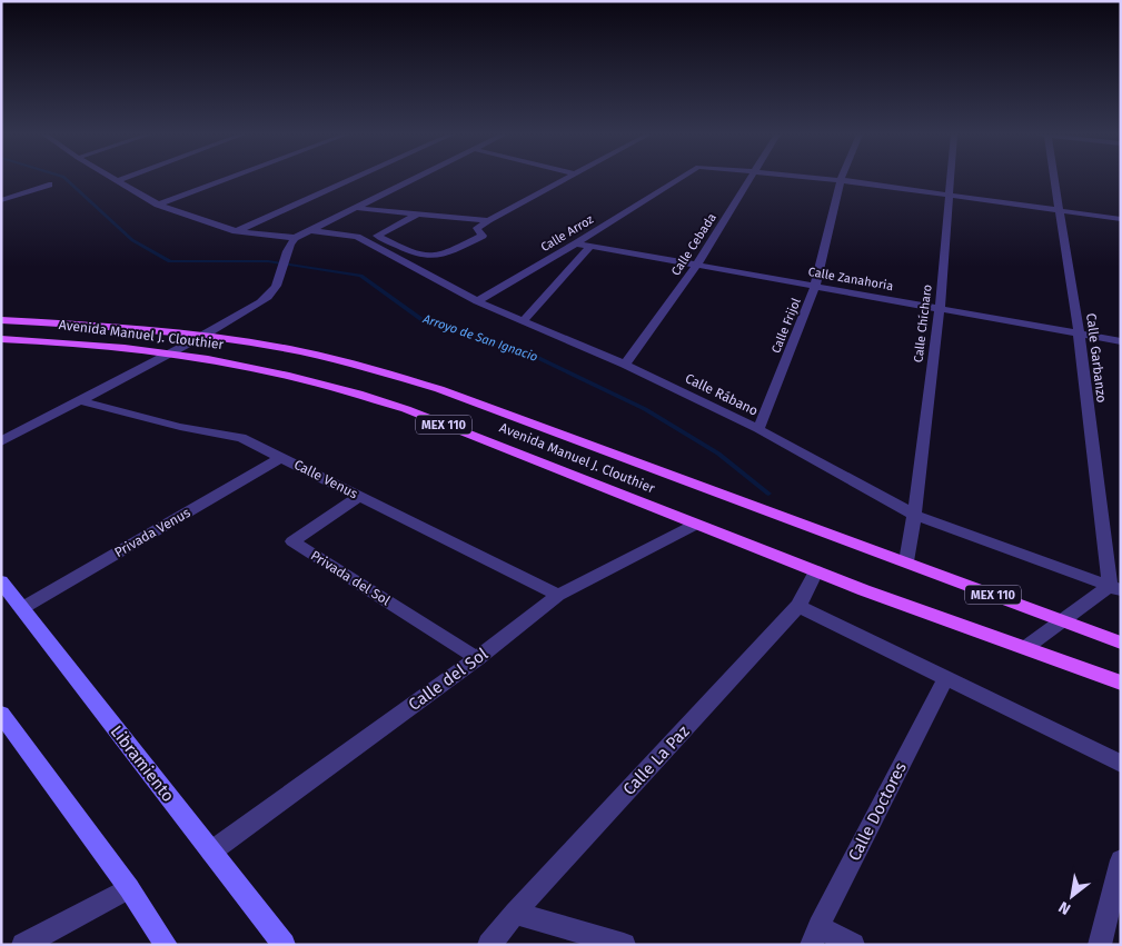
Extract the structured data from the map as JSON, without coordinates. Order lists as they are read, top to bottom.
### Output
{
  "streets": {
    "main road": ["Avenida Manuel J. Clouthier", "MEX 110", "Libramiento"],
    "street": [
      "Calle Arroz",
      "Calle Cebada",
      "Calle Zanahoria",
      "Calle Chícharo",
      "Calle Frijol",
      "Calle Garbanzo",
      "Calle Rábano",
      "Calle Venus",
      "Privada Venus",
      "Privada del Sol",
      "Calle del Sol",
      "Calle La Paz",
      "Calle Doctores"
    ]
  },
  "crossings": [
    ["Calle Arroz", "Calle Zanahoria"],
    ["Calle Arroz", "Calle Rábano"],
    ["Calle Cebada", "Calle Zanahoria"],
    ["Calle Cebada", "Calle Rábano"],
    ["Calle Zanahoria", "Calle Chícharo"],
    ["Calle Zanahoria", "Calle Frijol"],
    ["Calle Zanahoria", "Calle Garbanzo"],
    ["Calle Chícharo", "Avenida Manuel J. Clouthier"],
    ["Calle Chícharo", "Calle Rábano"],
    ["Calle Frijol", "Calle Rábano"],
    ["Avenida Manuel J. Clouthier", "Calle del Sol"],
    ["Avenida Manuel J. Clouthier", "Calle La Paz"],
    ["Calle Garbanzo", "Calle Rábano"],
    ["Calle Venus", "Privada Venus"],
    ["Calle Venus", "Privada del Sol"],
    ["Calle Venus", "Calle del Sol"],
    ["Privada Venus", "Libramiento"],
    ["Privada del Sol", "Calle del Sol"],
    ["Calle del Sol", "Libramiento"]
  ],
  "water": ["Arroyo de San Ignacio"],
  "north": "bottom left"
}
